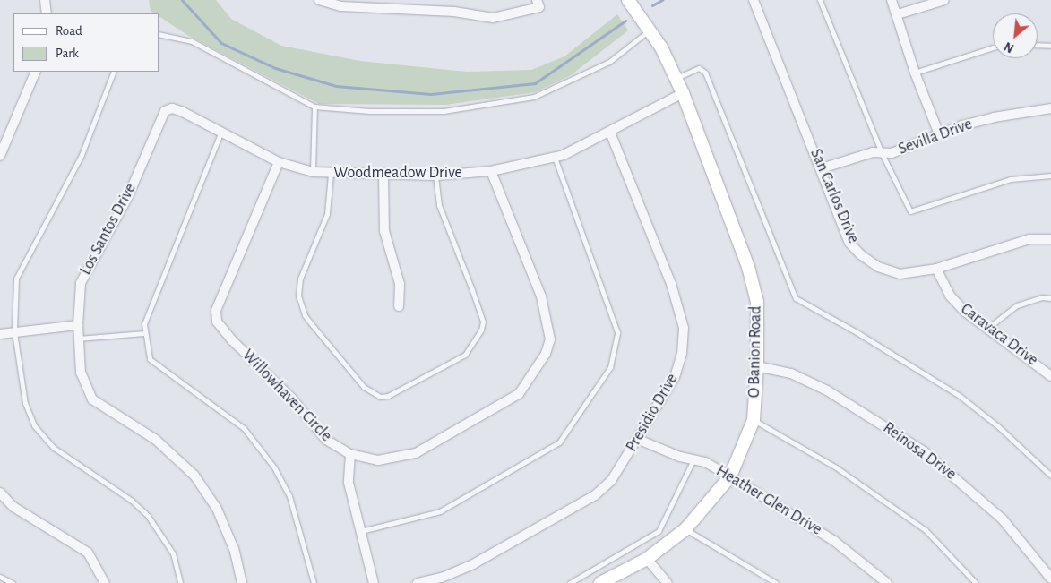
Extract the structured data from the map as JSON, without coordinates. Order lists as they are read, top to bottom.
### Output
{
  "streets": {
    "street": [
      "Sevilla Drive",
      "Woodmeadow Drive",
      "San Carlos Drive",
      "Los Santos Drive",
      "Caravaca Drive",
      "O Banion Road",
      "Willowhaven Circle",
      "Presidio Drive",
      "Reinosa Drive",
      "Heather Glen Drive"
    ]
  },
  "crossings": [
    ["Sevilla Drive", "San Carlos Drive"],
    ["Woodmeadow Drive", "Los Santos Drive"],
    ["Woodmeadow Drive", "O Banion Road"],
    ["Woodmeadow Drive", "Willowhaven Circle"],
    ["Woodmeadow Drive", "Presidio Drive"],
    ["San Carlos Drive", "Caravaca Drive"],
    ["O Banion Road", "Reinosa Drive"],
    ["O Banion Road", "Heather Glen Drive"],
    ["Presidio Drive", "Heather Glen Drive"]
  ],
  "legend": ["Road", "Park"],
  "north": "bottom left"
}
